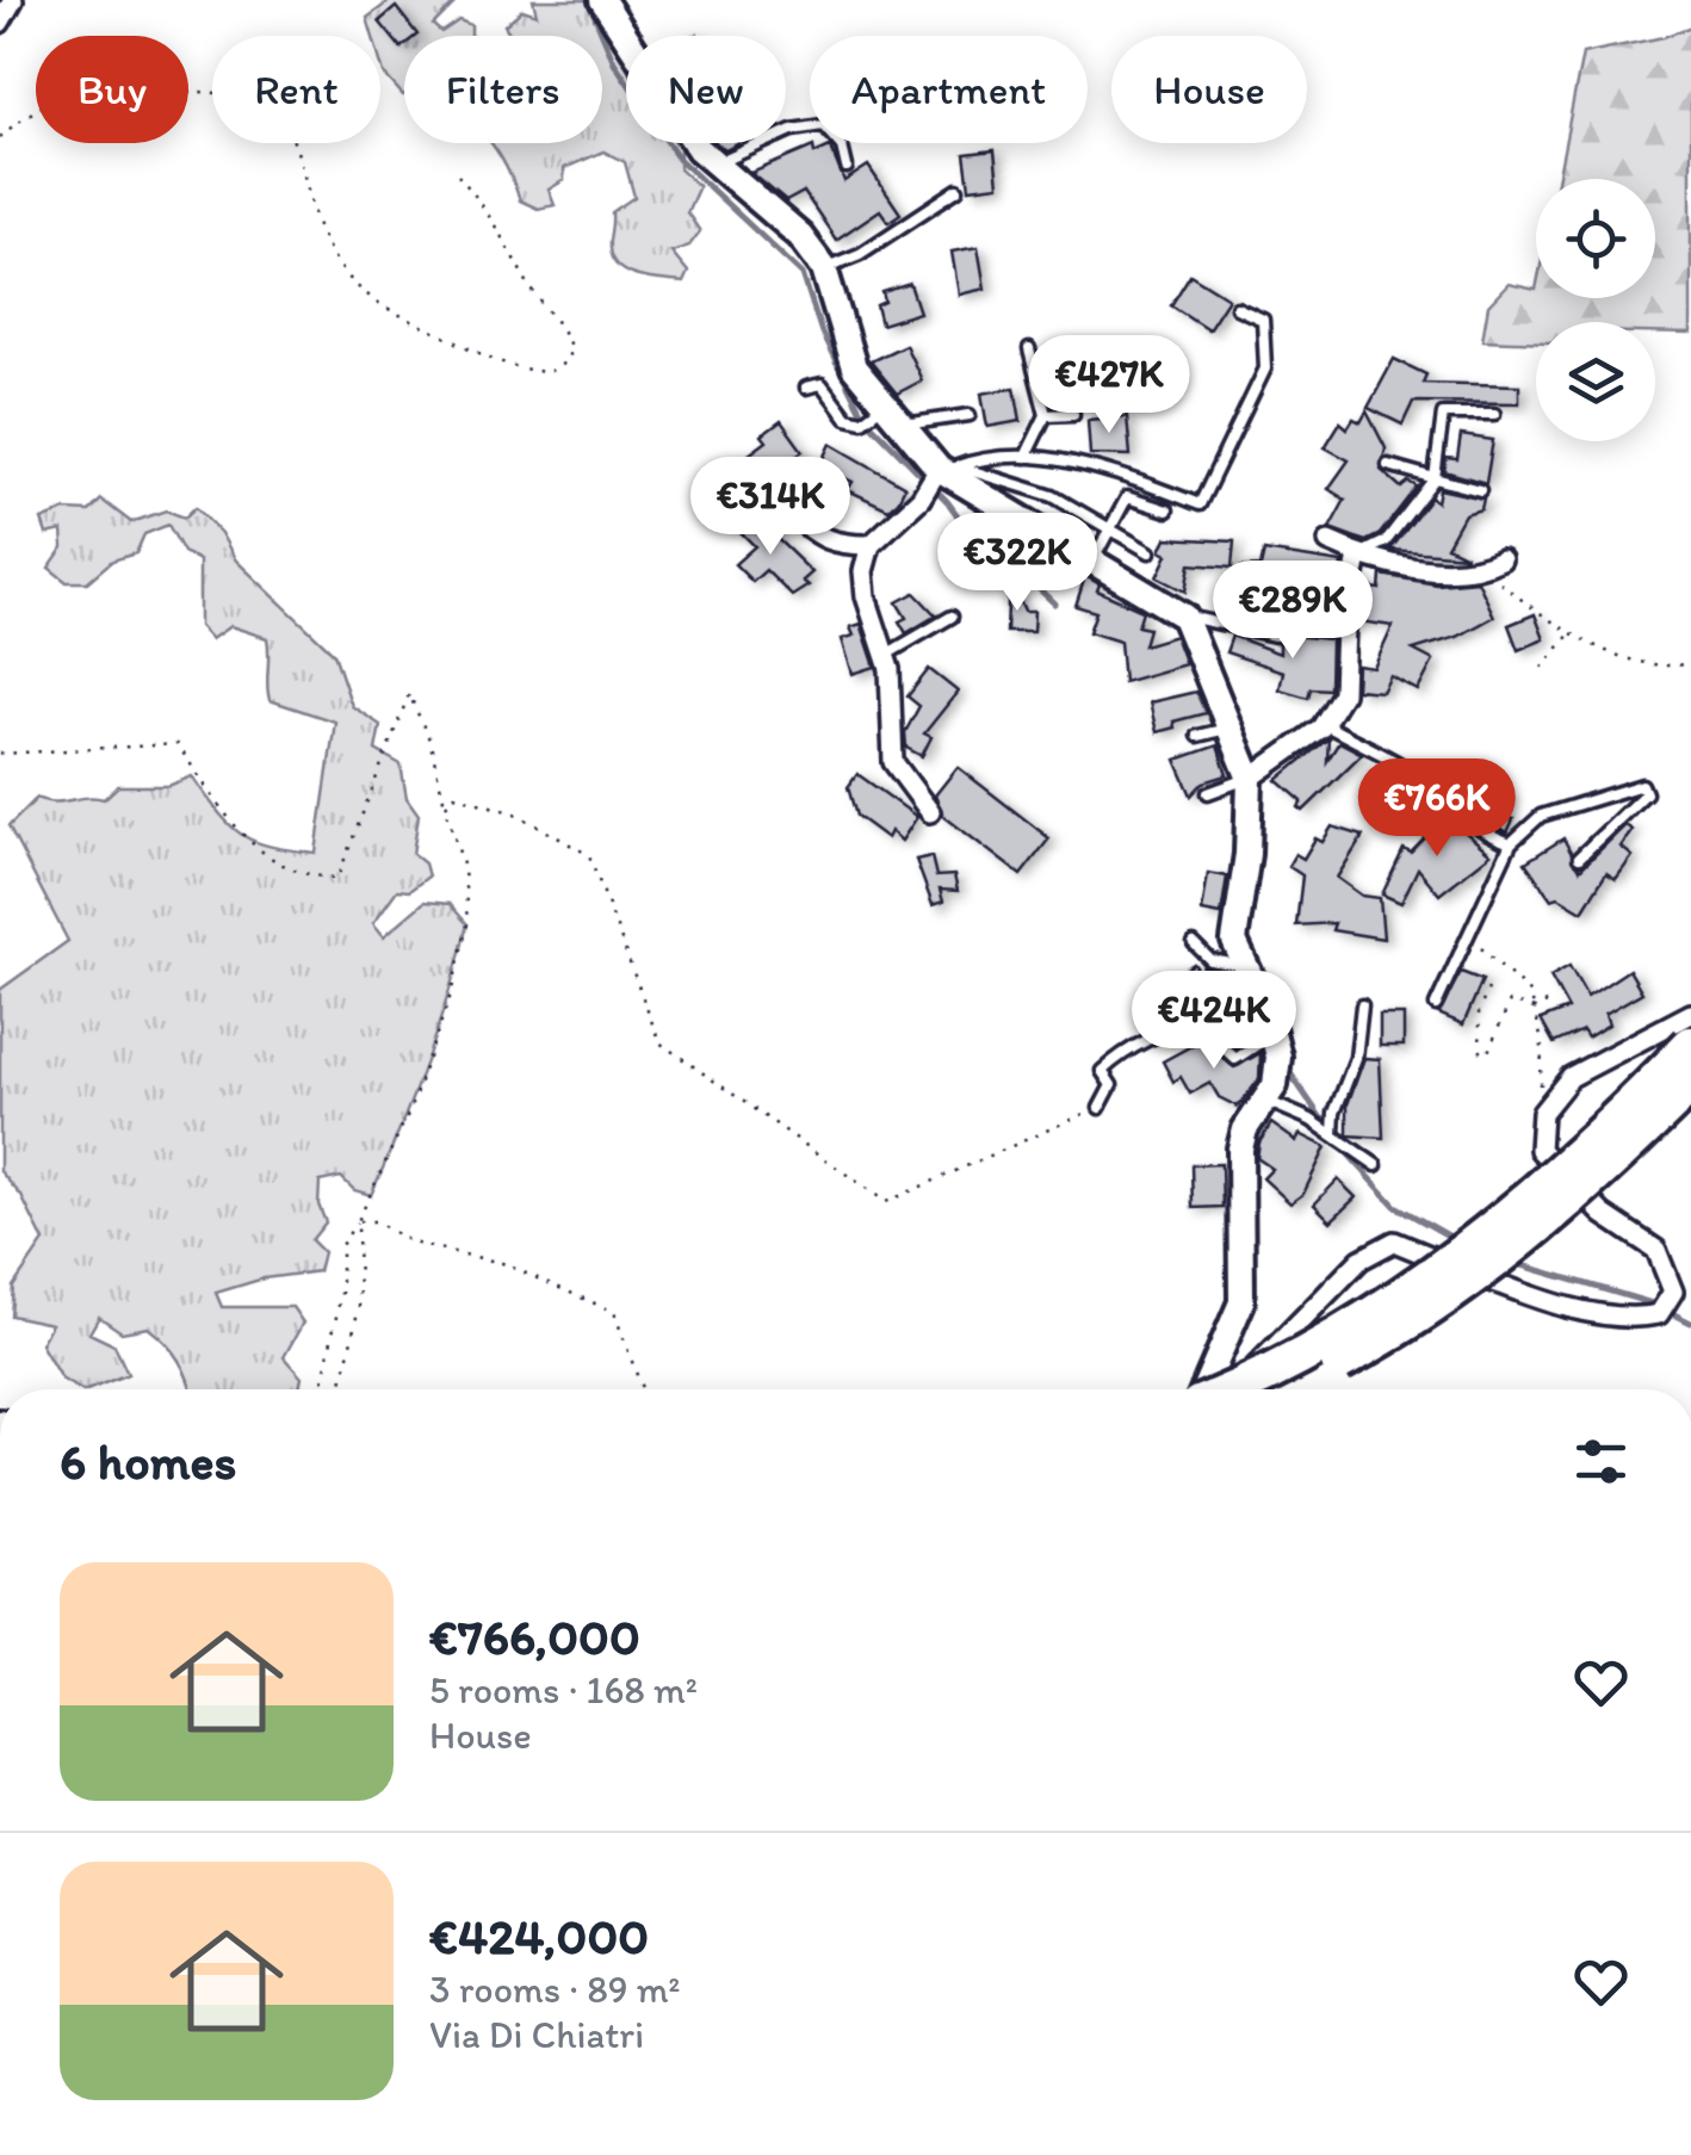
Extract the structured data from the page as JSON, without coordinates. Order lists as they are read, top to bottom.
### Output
{
  "page": {
    "chip": [
      "Buy",
      "Rent",
      "Filters",
      "New",
      "Apartment",
      "House"
    ],
    "price": [
      "€427K",
      "€314K",
      "€322K",
      "€289K",
      "€766K",
      "€424K"
    ],
    "heading": "6 homes",
    "list": [
      {
        "name": "€766,000",
        "note": "5 rooms · 168 m² · House"
      },
      {
        "name": "€424,000",
        "note": "3 rooms · 89 m² · Via Di Chiatri"
      }
    ]
  }
}
